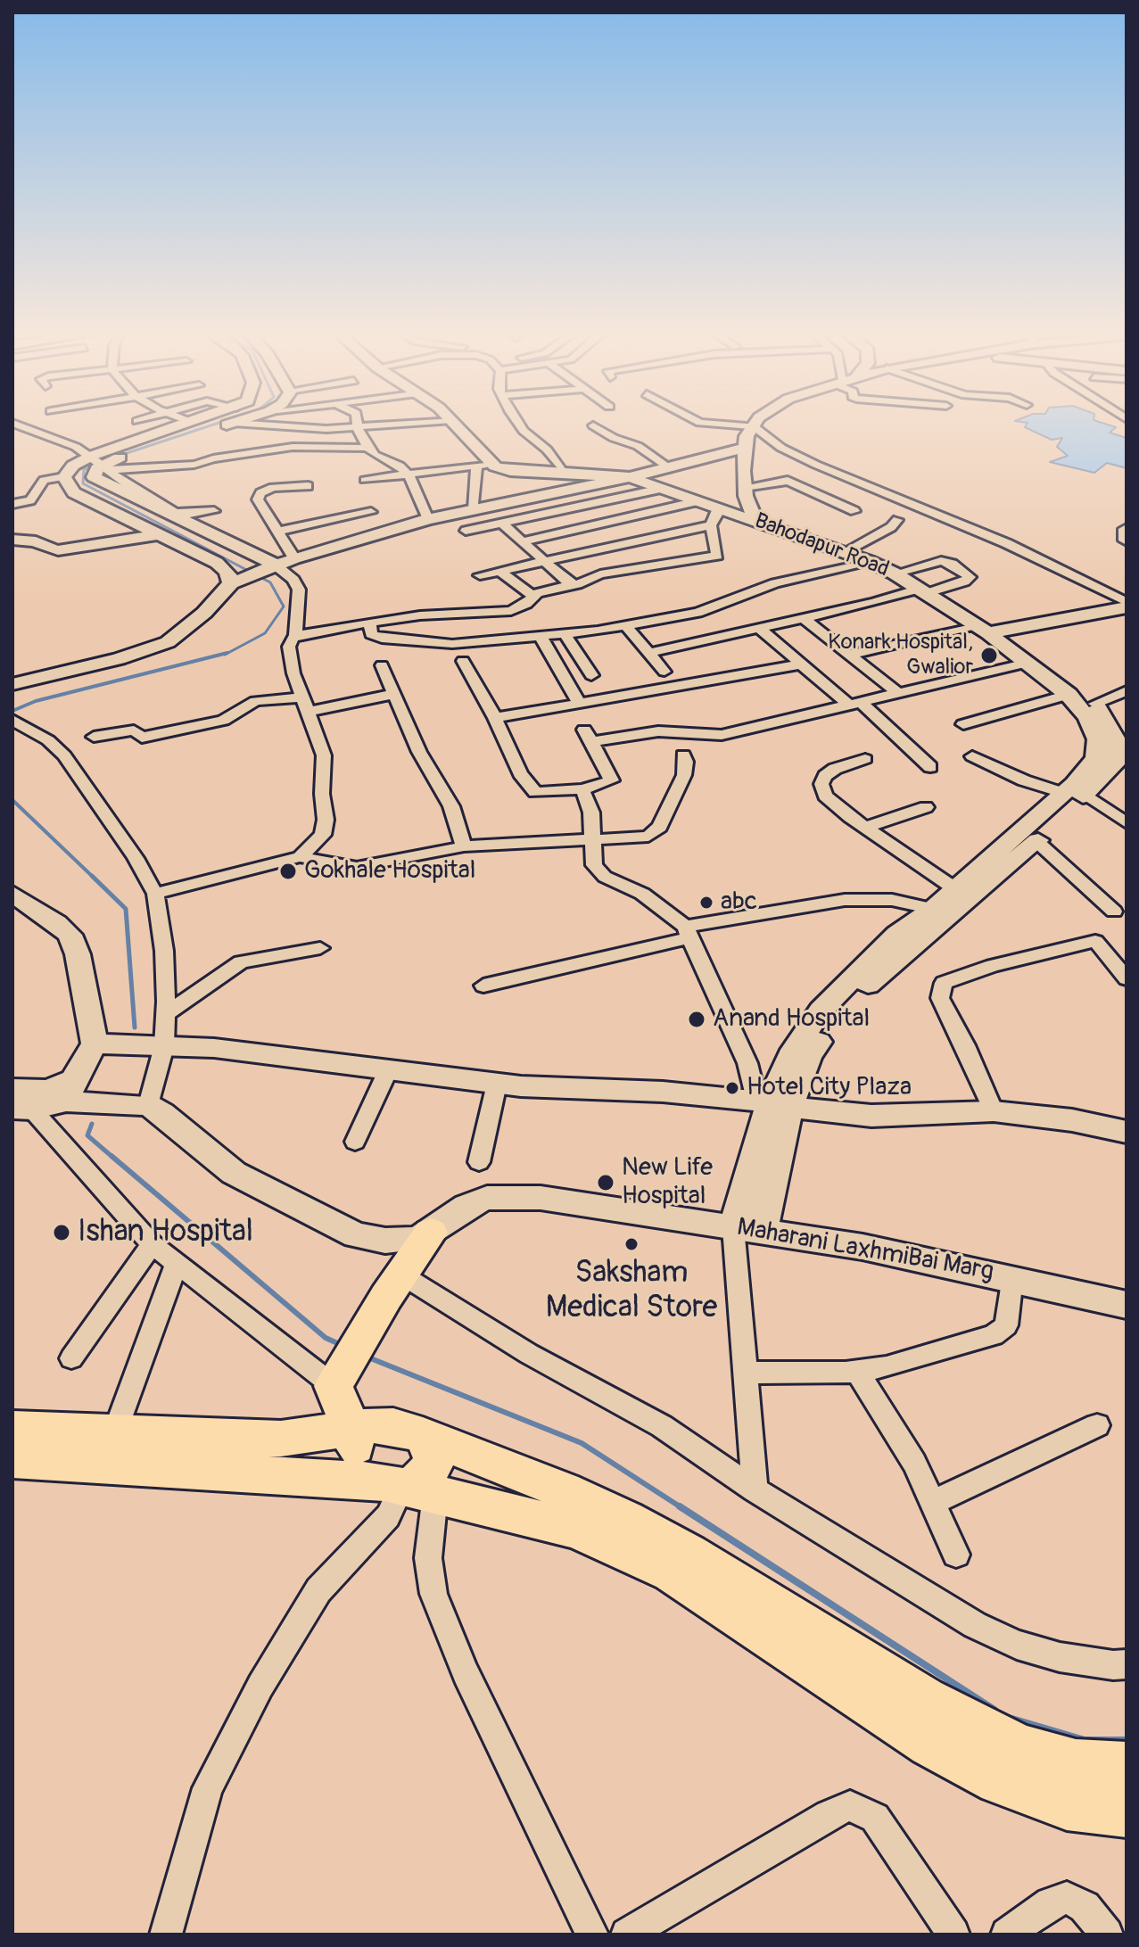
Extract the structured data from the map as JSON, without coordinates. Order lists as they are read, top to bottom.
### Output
{
  "streets": {
    "main road": ["Bahodapur Road", "Maharani LaxhmiBai Marg"]
  },
  "places": [
    "Konark Hospital, Gwalior",
    "Gokhale Hospital",
    "abc",
    "Anand Hospital",
    "Hotel City Plaza",
    "New Life Hospital",
    "Ishan Hospital",
    "Saksham Medical Store"
  ]
}
